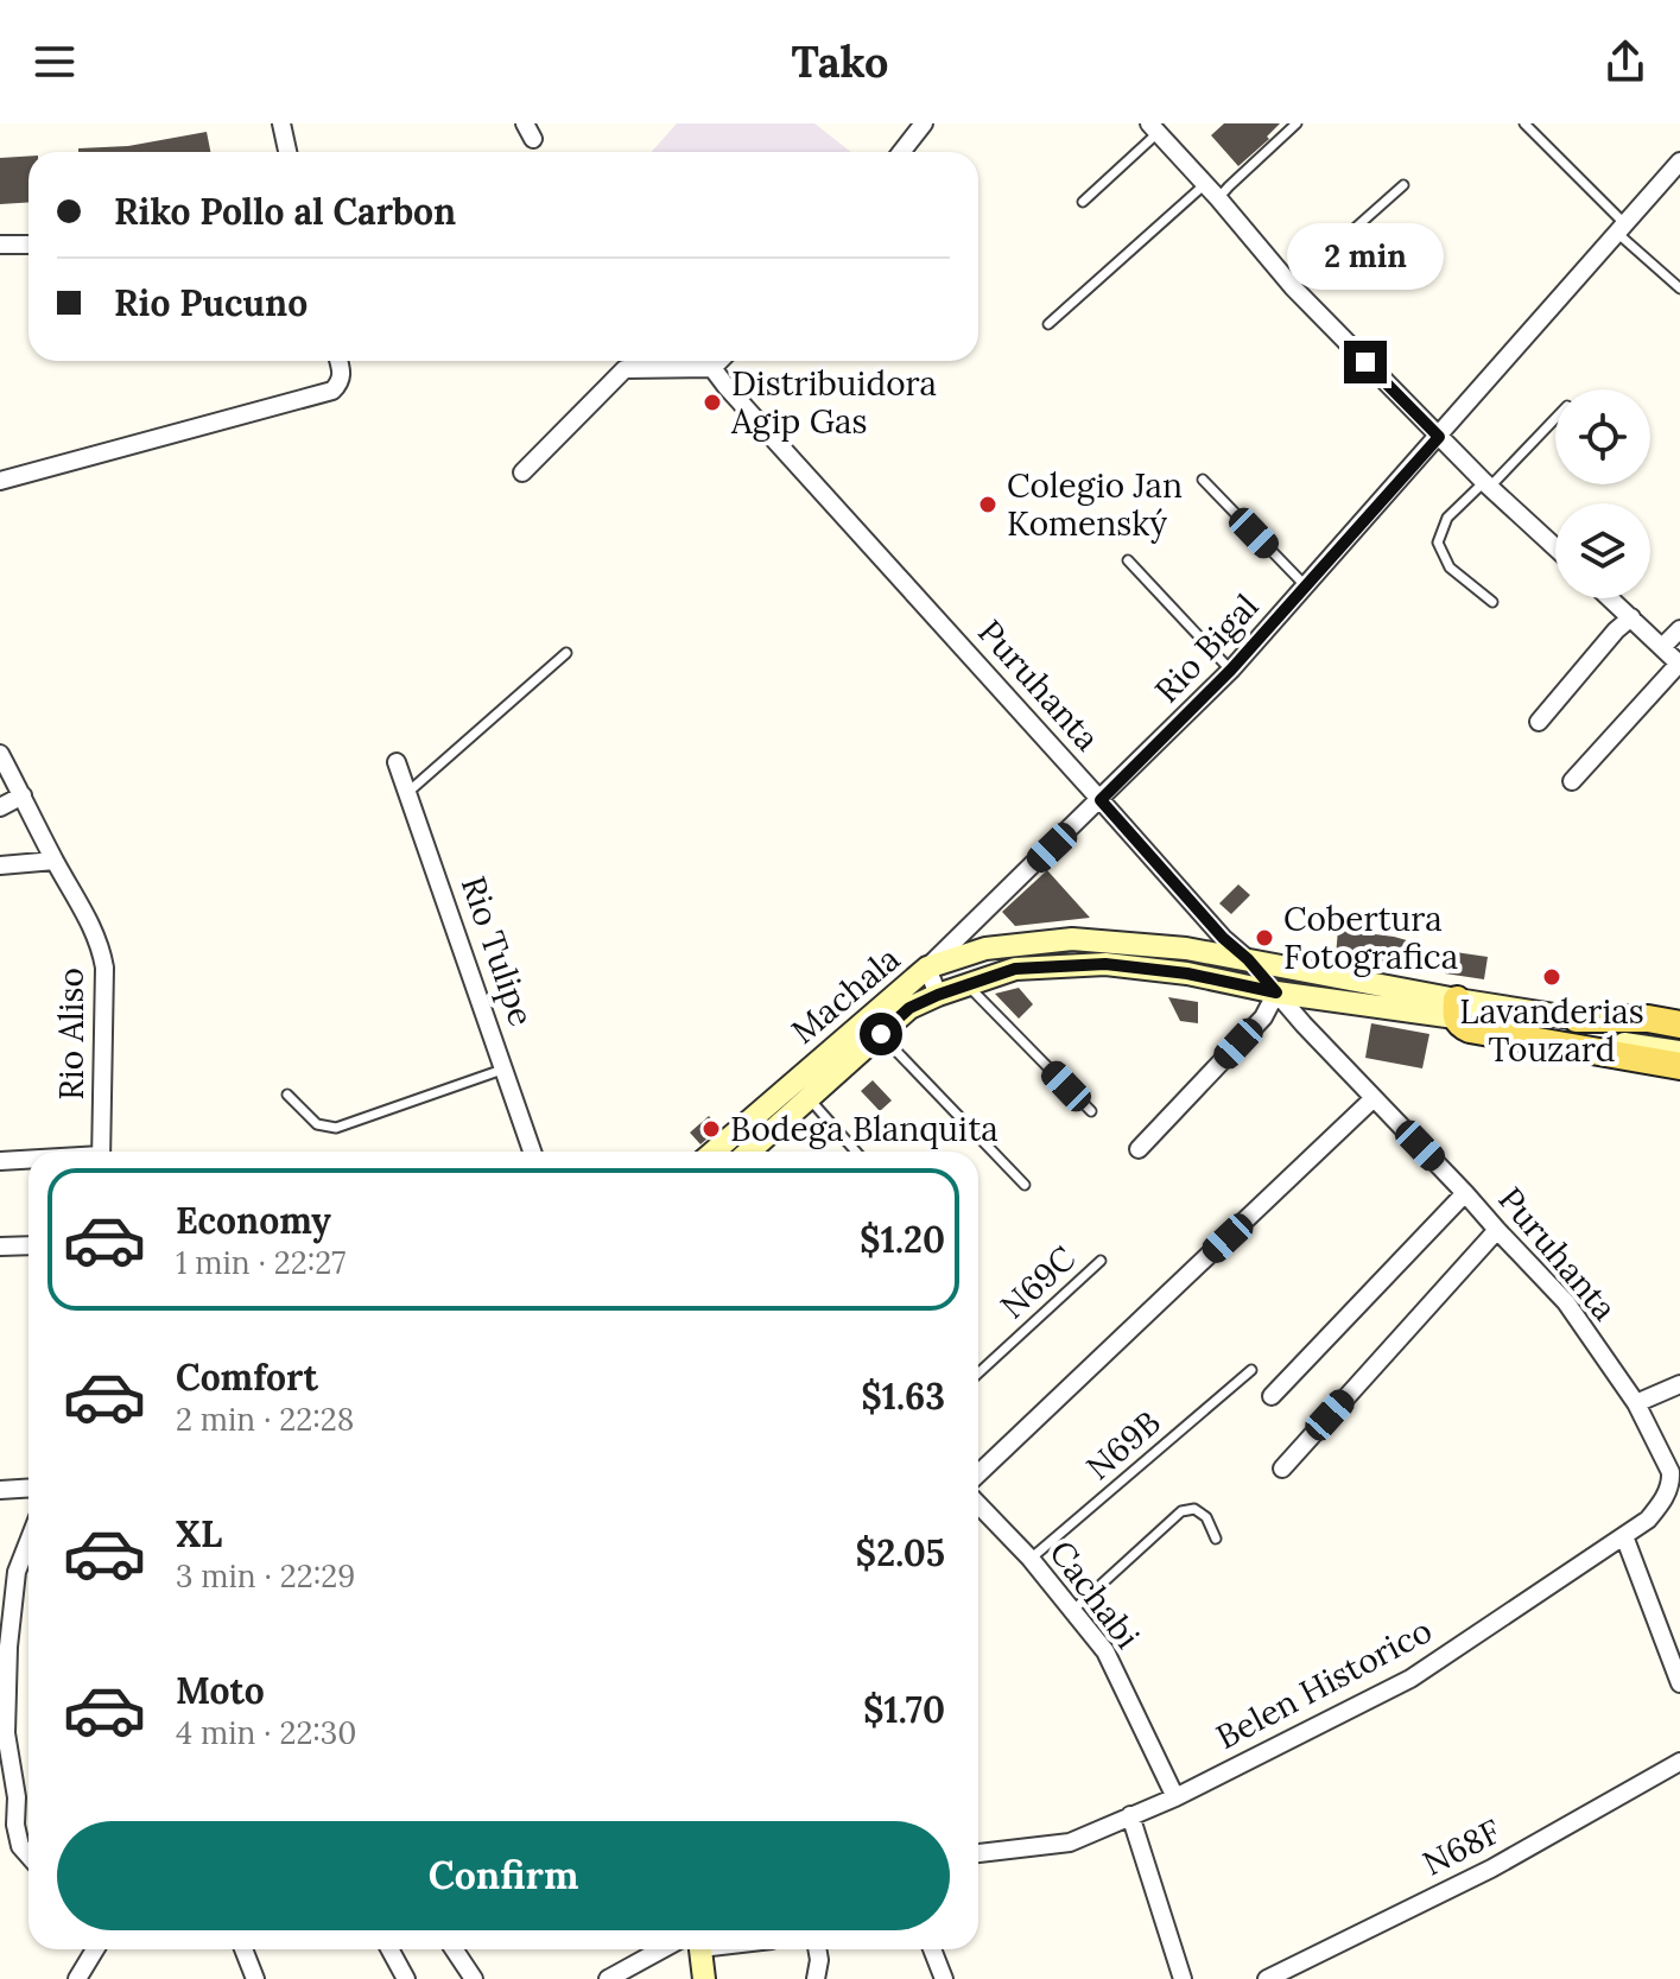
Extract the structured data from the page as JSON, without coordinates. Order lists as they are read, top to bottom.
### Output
{
  "streets": {
    "main road": ["Machala"],
    "street": [
      "Rio Bigal",
      "Puruhanta",
      "Rio Tulipe",
      "Rio Aliso",
      "Cachabi",
      "Belen Historico",
      "N68F"
    ],
    "lane": ["N69C", "N69B"]
  },
  "crossings": [
    ["Rio Bigal", "Puruhanta"],
    ["Rio Bigal", "Machala"],
    ["Puruhanta", "Machala"],
    ["Puruhanta", "Belen Historico"],
    ["N69B", "Cachabi"],
    ["Cachabi", "Belen Historico"]
  ],
  "places": [
    "Distribuidora Agip Gas",
    "Colegio Jan Komenský",
    "Cobertura Fotografica",
    "Lavanderias Touzard",
    "Bodega Blanquita"
  ],
  "page": {
    "header": "Tako",
    "banner": ["Riko Pollo al Carbon", "Rio Pucuno"],
    "bubble": "2 min",
    "list": [
      {
        "name": "Economy",
        "note": "1 min · 22:27",
        "value": "$1.20"
      },
      {
        "name": "Comfort",
        "note": "2 min · 22:28",
        "value": "$1.63"
      },
      {
        "name": "XL",
        "note": "3 min · 22:29",
        "value": "$2.05"
      },
      {
        "name": "Moto",
        "note": "4 min · 22:30",
        "value": "$1.70"
      }
    ],
    "buttons": "Confirm"
  }
}
